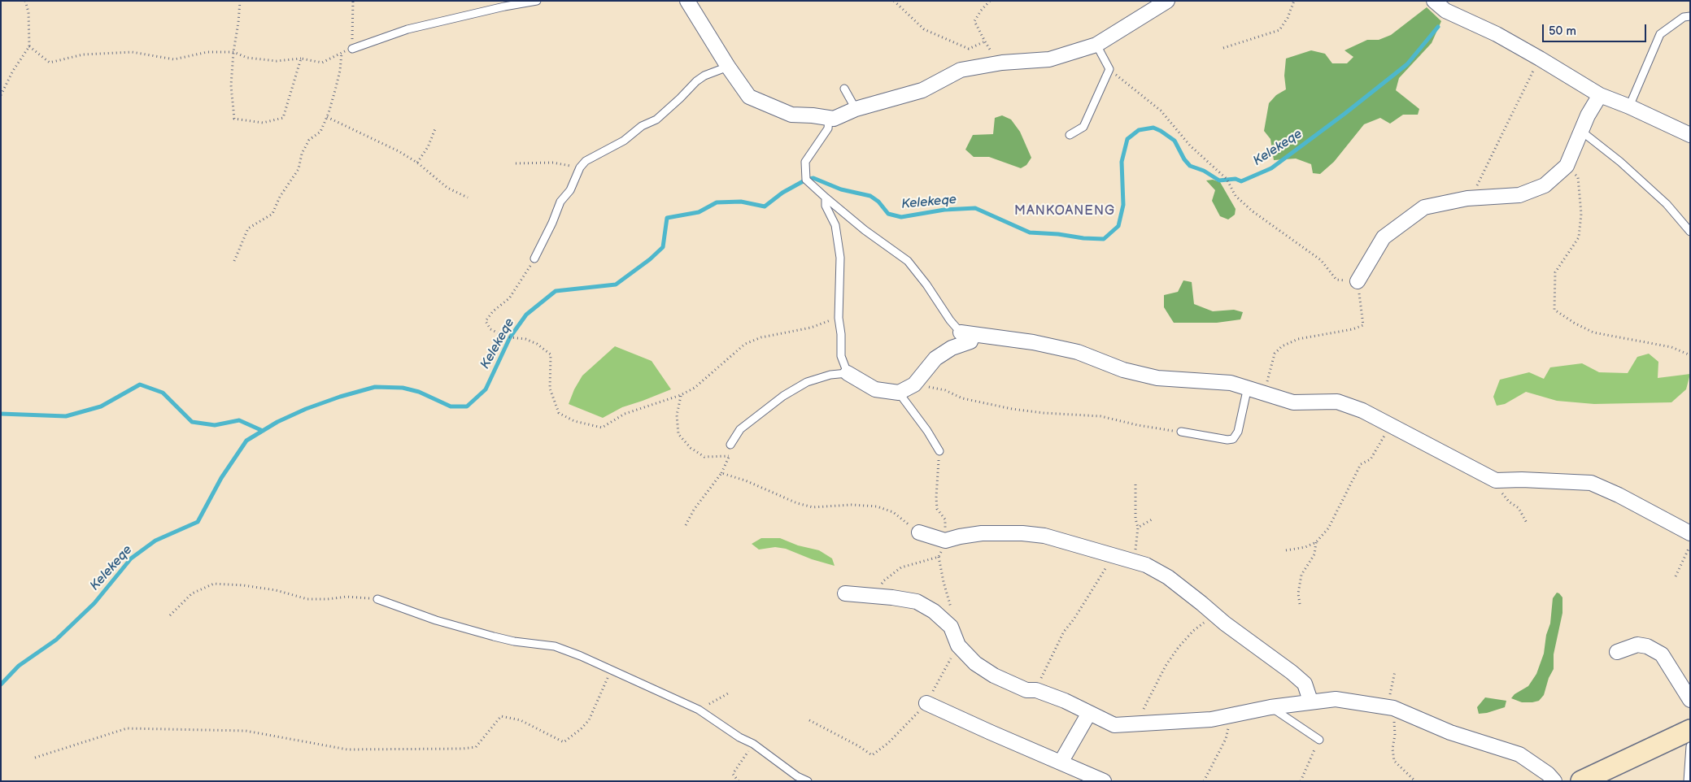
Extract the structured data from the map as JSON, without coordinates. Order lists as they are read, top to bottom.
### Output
{
  "districts": ["MANKOANENG"],
  "water": ["Kelekeqe"],
  "scale_bar": "50 m"
}
